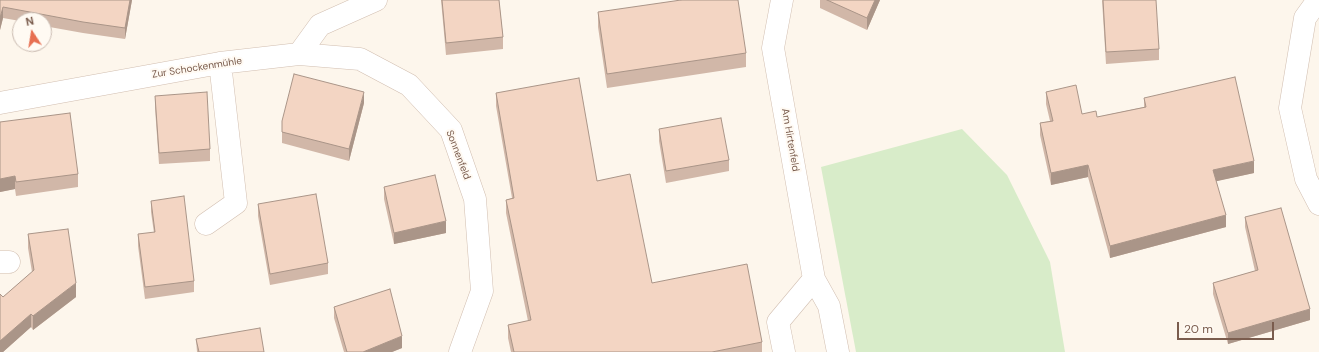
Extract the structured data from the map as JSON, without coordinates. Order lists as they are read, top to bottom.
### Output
{
  "streets": {
    "street": ["Zur Schockenmühle", "Am Hirtenfeld", "Sonnenfeld"]
  },
  "crossings": [
    ["Zur Schockenmühle", "Sonnenfeld"]
  ],
  "scale_bar": "20 m",
  "north": "top"
}
